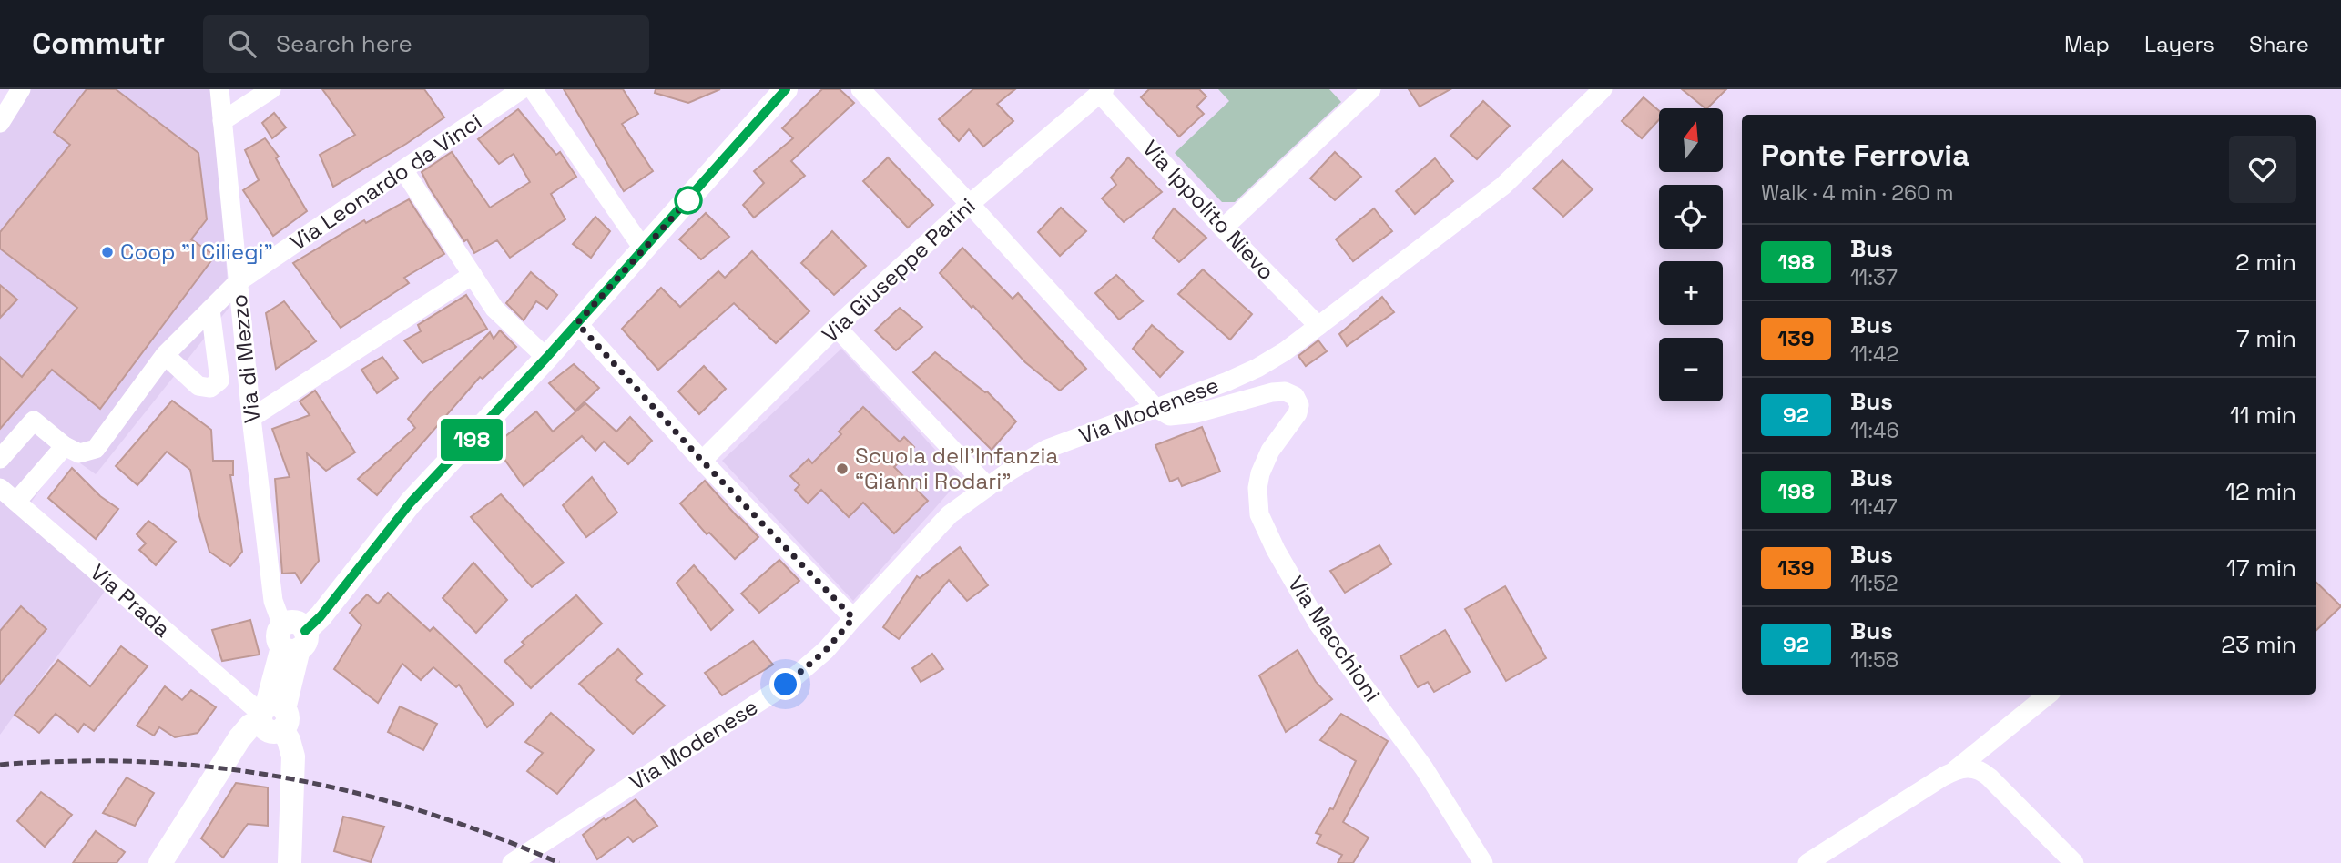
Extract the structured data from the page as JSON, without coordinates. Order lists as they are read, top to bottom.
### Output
{
  "streets": {
    "street": [
      "Via Leonardo da Vinci",
      "Via Ippolito Nievo",
      "Via Giuseppe Parini",
      "Via di Mezzo",
      "Via Modenese",
      "Via Prada",
      "Via Macchioni"
    ]
  },
  "crossings": [
    ["Via Leonardo da Vinci", "Via di Mezzo"],
    ["Via Ippolito Nievo", "Via Giuseppe Parini"],
    ["Via Ippolito Nievo", "Via Modenese"],
    ["Via Modenese", "Via Macchioni"]
  ],
  "places": ["Coop \"I Ciliegi\"", "Scuola dell’Infanzia “Gianni Rodari”"],
  "lines": ["bus line 198"],
  "north": "top",
  "page": {
    "header": "Commutr",
    "search": "Search here",
    "nav": ["Map", "Layers", "Share"],
    "on_map": "198",
    "map_buttons": ["+", "−"],
    "heading": ["Ponte Ferrovia", "Walk · 4 min · 260 m"],
    "list": [
      {
        "mark": "198",
        "name": "Bus",
        "note": "11:37",
        "value": "2 min"
      },
      {
        "mark": "139",
        "name": "Bus",
        "note": "11:42",
        "value": "7 min"
      },
      {
        "mark": "92",
        "name": "Bus",
        "note": "11:46",
        "value": "11 min"
      },
      {
        "mark": "198",
        "name": "Bus",
        "note": "11:47",
        "value": "12 min"
      },
      {
        "mark": "139",
        "name": "Bus",
        "note": "11:52",
        "value": "17 min"
      },
      {
        "mark": "92",
        "name": "Bus",
        "note": "11:58",
        "value": "23 min"
      }
    ]
  }
}
